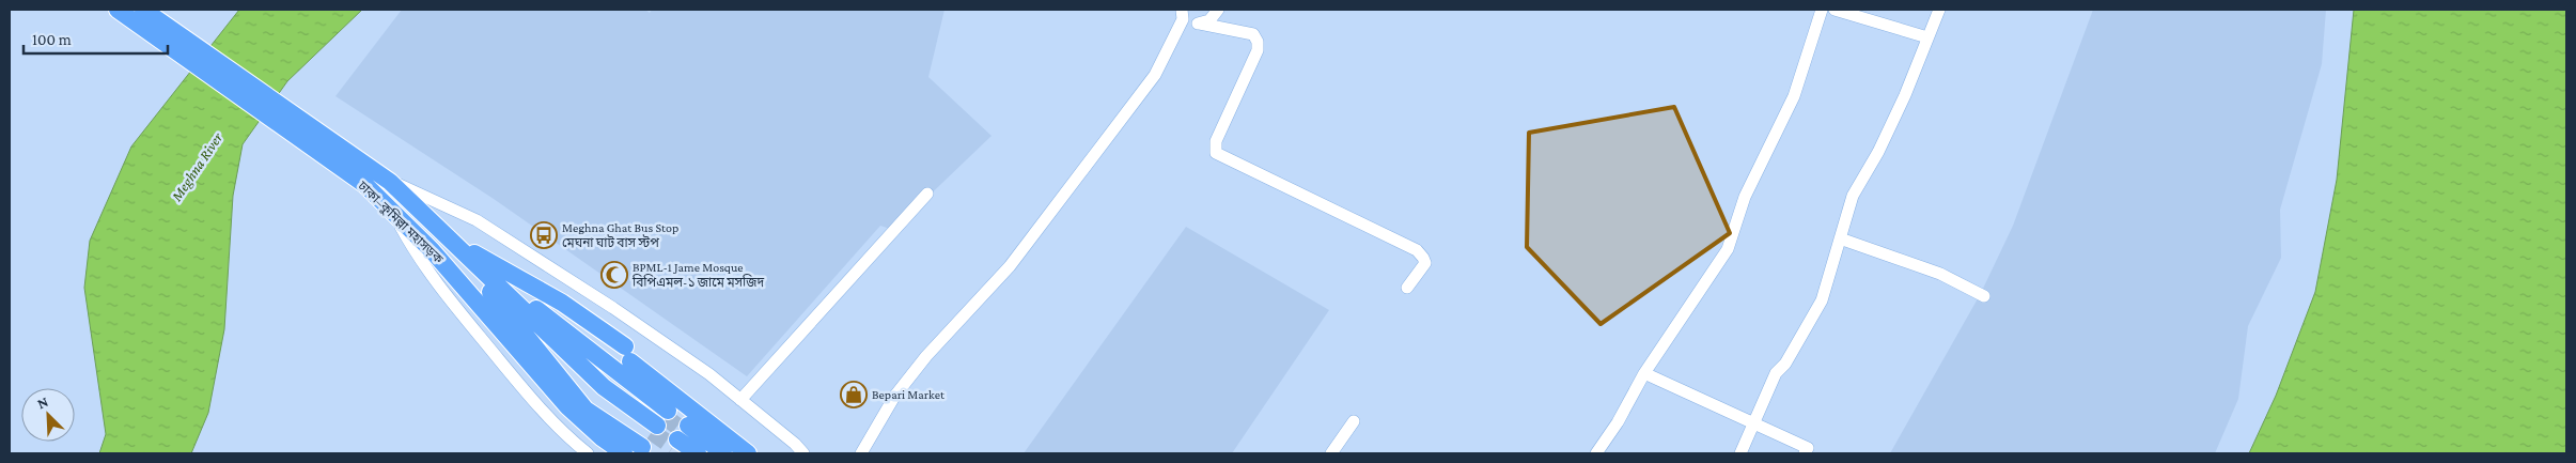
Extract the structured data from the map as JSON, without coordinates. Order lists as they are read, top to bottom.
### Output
{
  "streets": {
    "highway": ["ঢাকা–কুমিল্লা মহাসড়ক"]
  },
  "water": ["Meghna River"],
  "places": {
    "bus stop": ["Meghna Ghat Bus Stop মেঘনা ঘাট বাস স্টপ"],
    "mosque": ["BPML-1 Jame Mosque বিপিএমল-১ জামে মসজিদ"],
    "shop": ["Bepari Market"]
  },
  "scale_bar": "100 m",
  "north": "top left"
}
